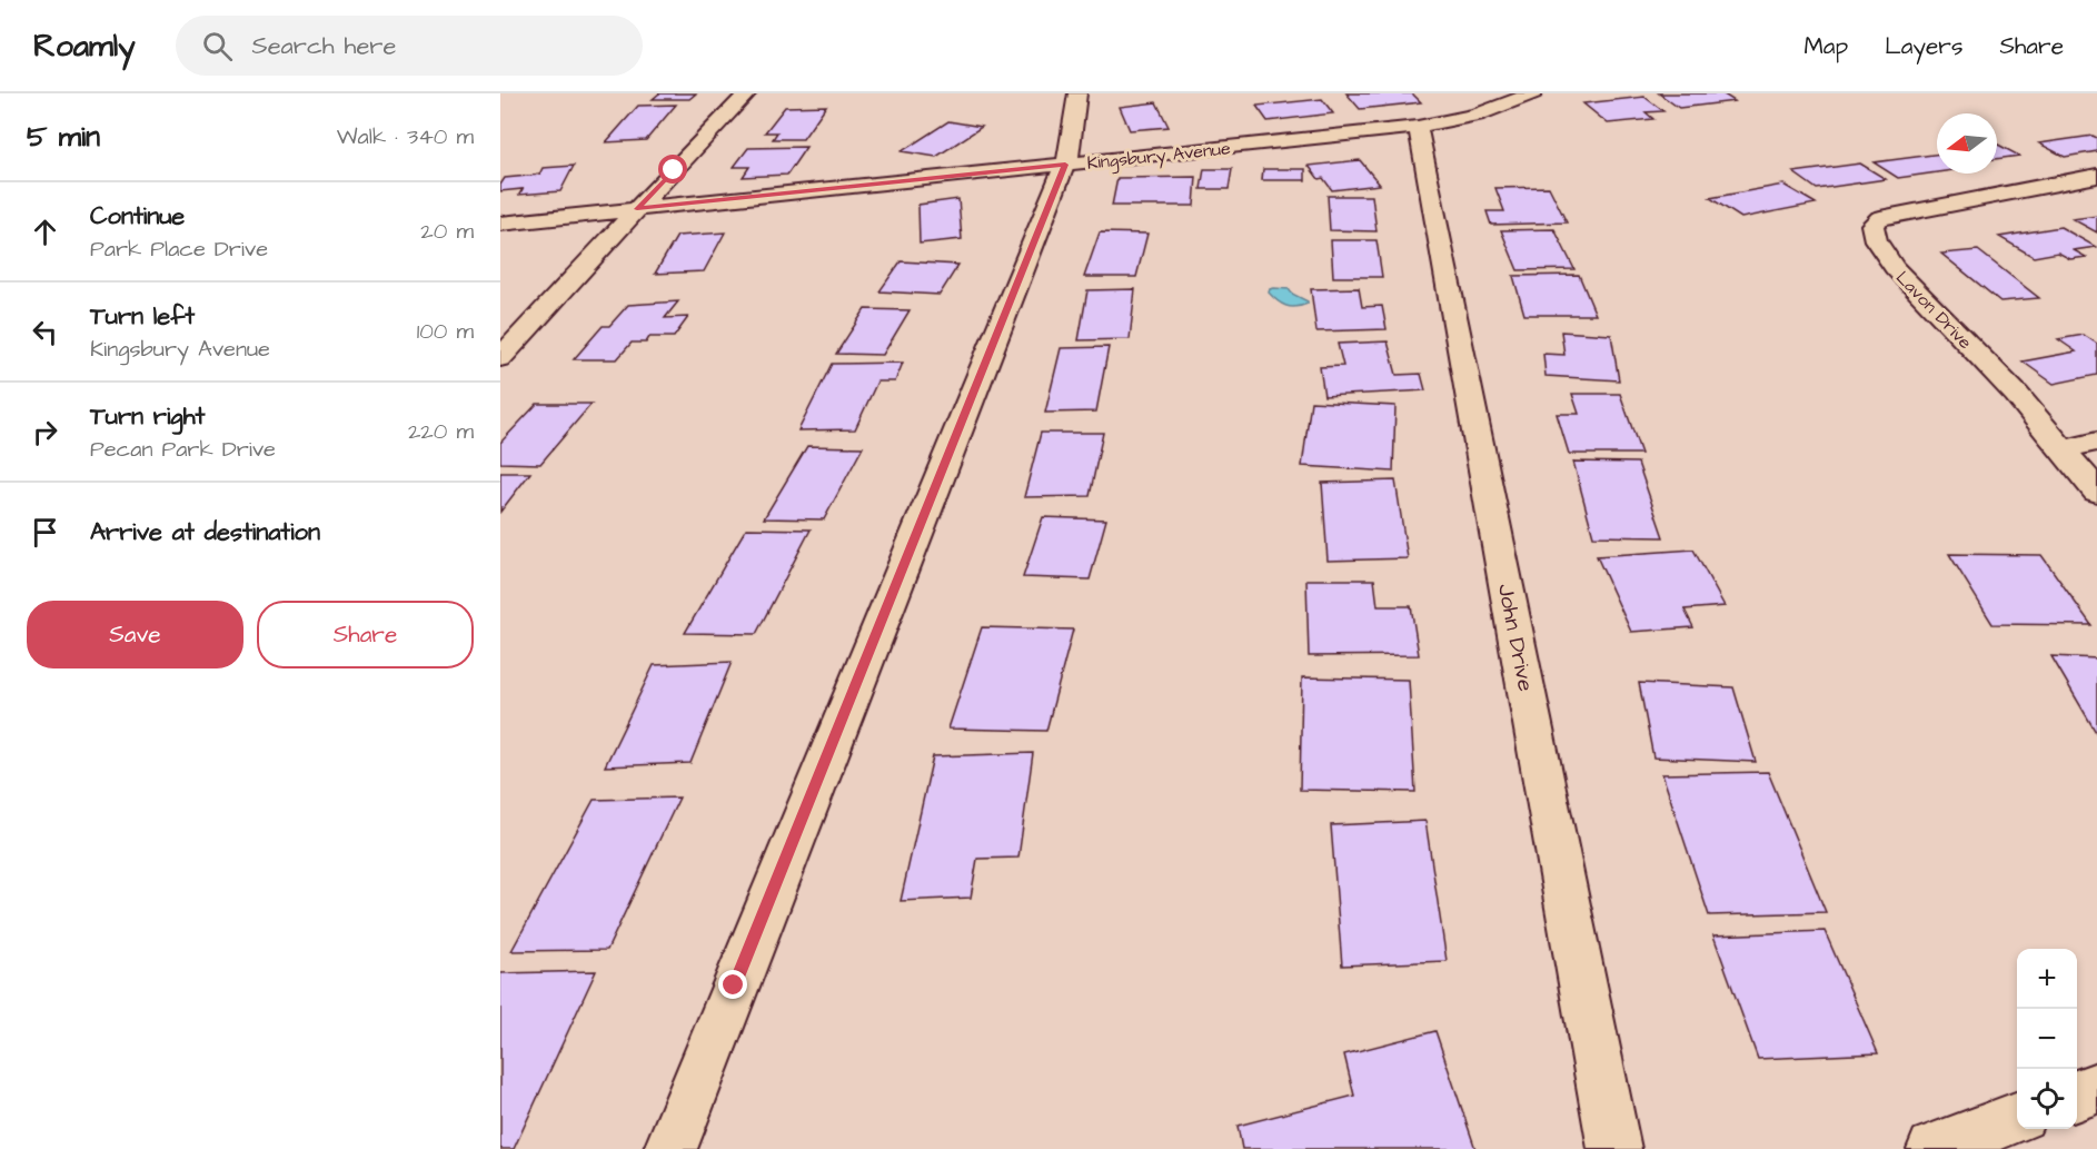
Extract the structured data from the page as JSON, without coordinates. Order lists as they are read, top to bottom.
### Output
{
  "streets": {
    "street": ["Kingsbury Avenue", "Lavon Drive", "John Drive"]
  },
  "crossings": [
    ["Kingsbury Avenue", "John Drive"]
  ],
  "north": "left",
  "page": {
    "header": "Roamly",
    "search": "Search here",
    "nav": ["Map", "Layers", "Share"],
    "heading": ["5 min", "Walk · 340 m"],
    "list": [
      ["Continue", "Park Place Drive", "20 m"],
      ["Turn left", "Kingsbury Avenue", "100 m"],
      ["Turn right", "Pecan Park Drive", "220 m"],
      "Arrive at destination"
    ],
    "buttons": ["Save", "Share"],
    "map_buttons": ["+", "−"]
  }
}
